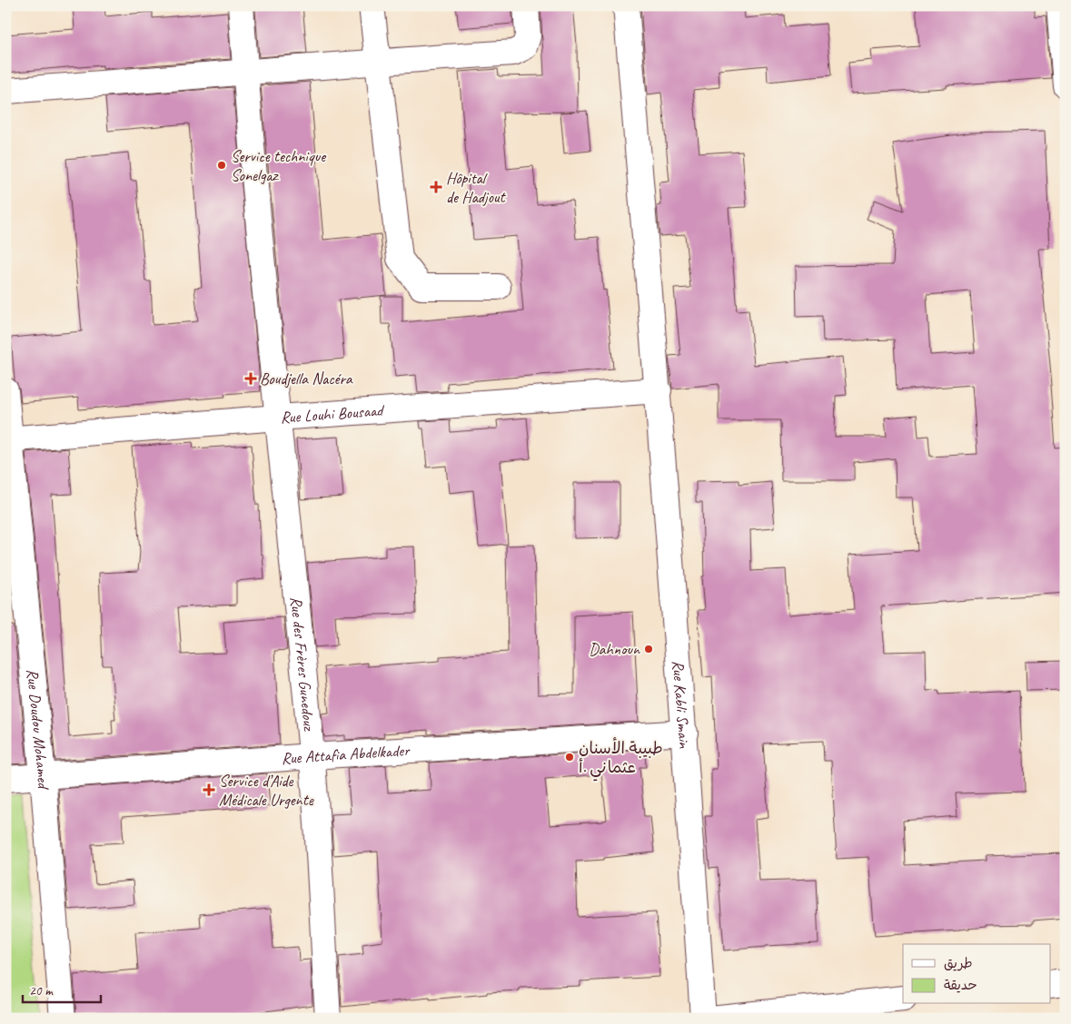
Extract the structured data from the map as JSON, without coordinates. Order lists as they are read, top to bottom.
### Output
{
  "streets": {
    "street": [
      "Rue Louhi Bousaad",
      "Rue des Frères Gunedouz",
      "Rue Kabli Smain",
      "Rue Doudou Mohamed",
      "Rue Attafia Abdelkader"
    ]
  },
  "crossings": [
    ["Rue Louhi Bousaad", "Rue des Frères Gunedouz"],
    ["Rue Louhi Bousaad", "Rue Kabli Smain"],
    ["Rue Louhi Bousaad", "Rue Doudou Mohamed"],
    ["Rue des Frères Gunedouz", "Rue Attafia Abdelkader"],
    ["Rue Kabli Smain", "Rue Attafia Abdelkader"],
    ["Rue Doudou Mohamed", "Rue Attafia Abdelkader"]
  ],
  "places": {
    "other": ["Service technique Sonelgaz", "Dahnoun", "طبيبة الأسنان عثماني .أ"],
    "health": ["Hôpital de Hadjout", "Boudjella Nacéra", "Service d’Aide Médicale Urgente"]
  },
  "legend": ["طريق", "حديقة"],
  "scale_bar": "20 m"
}
